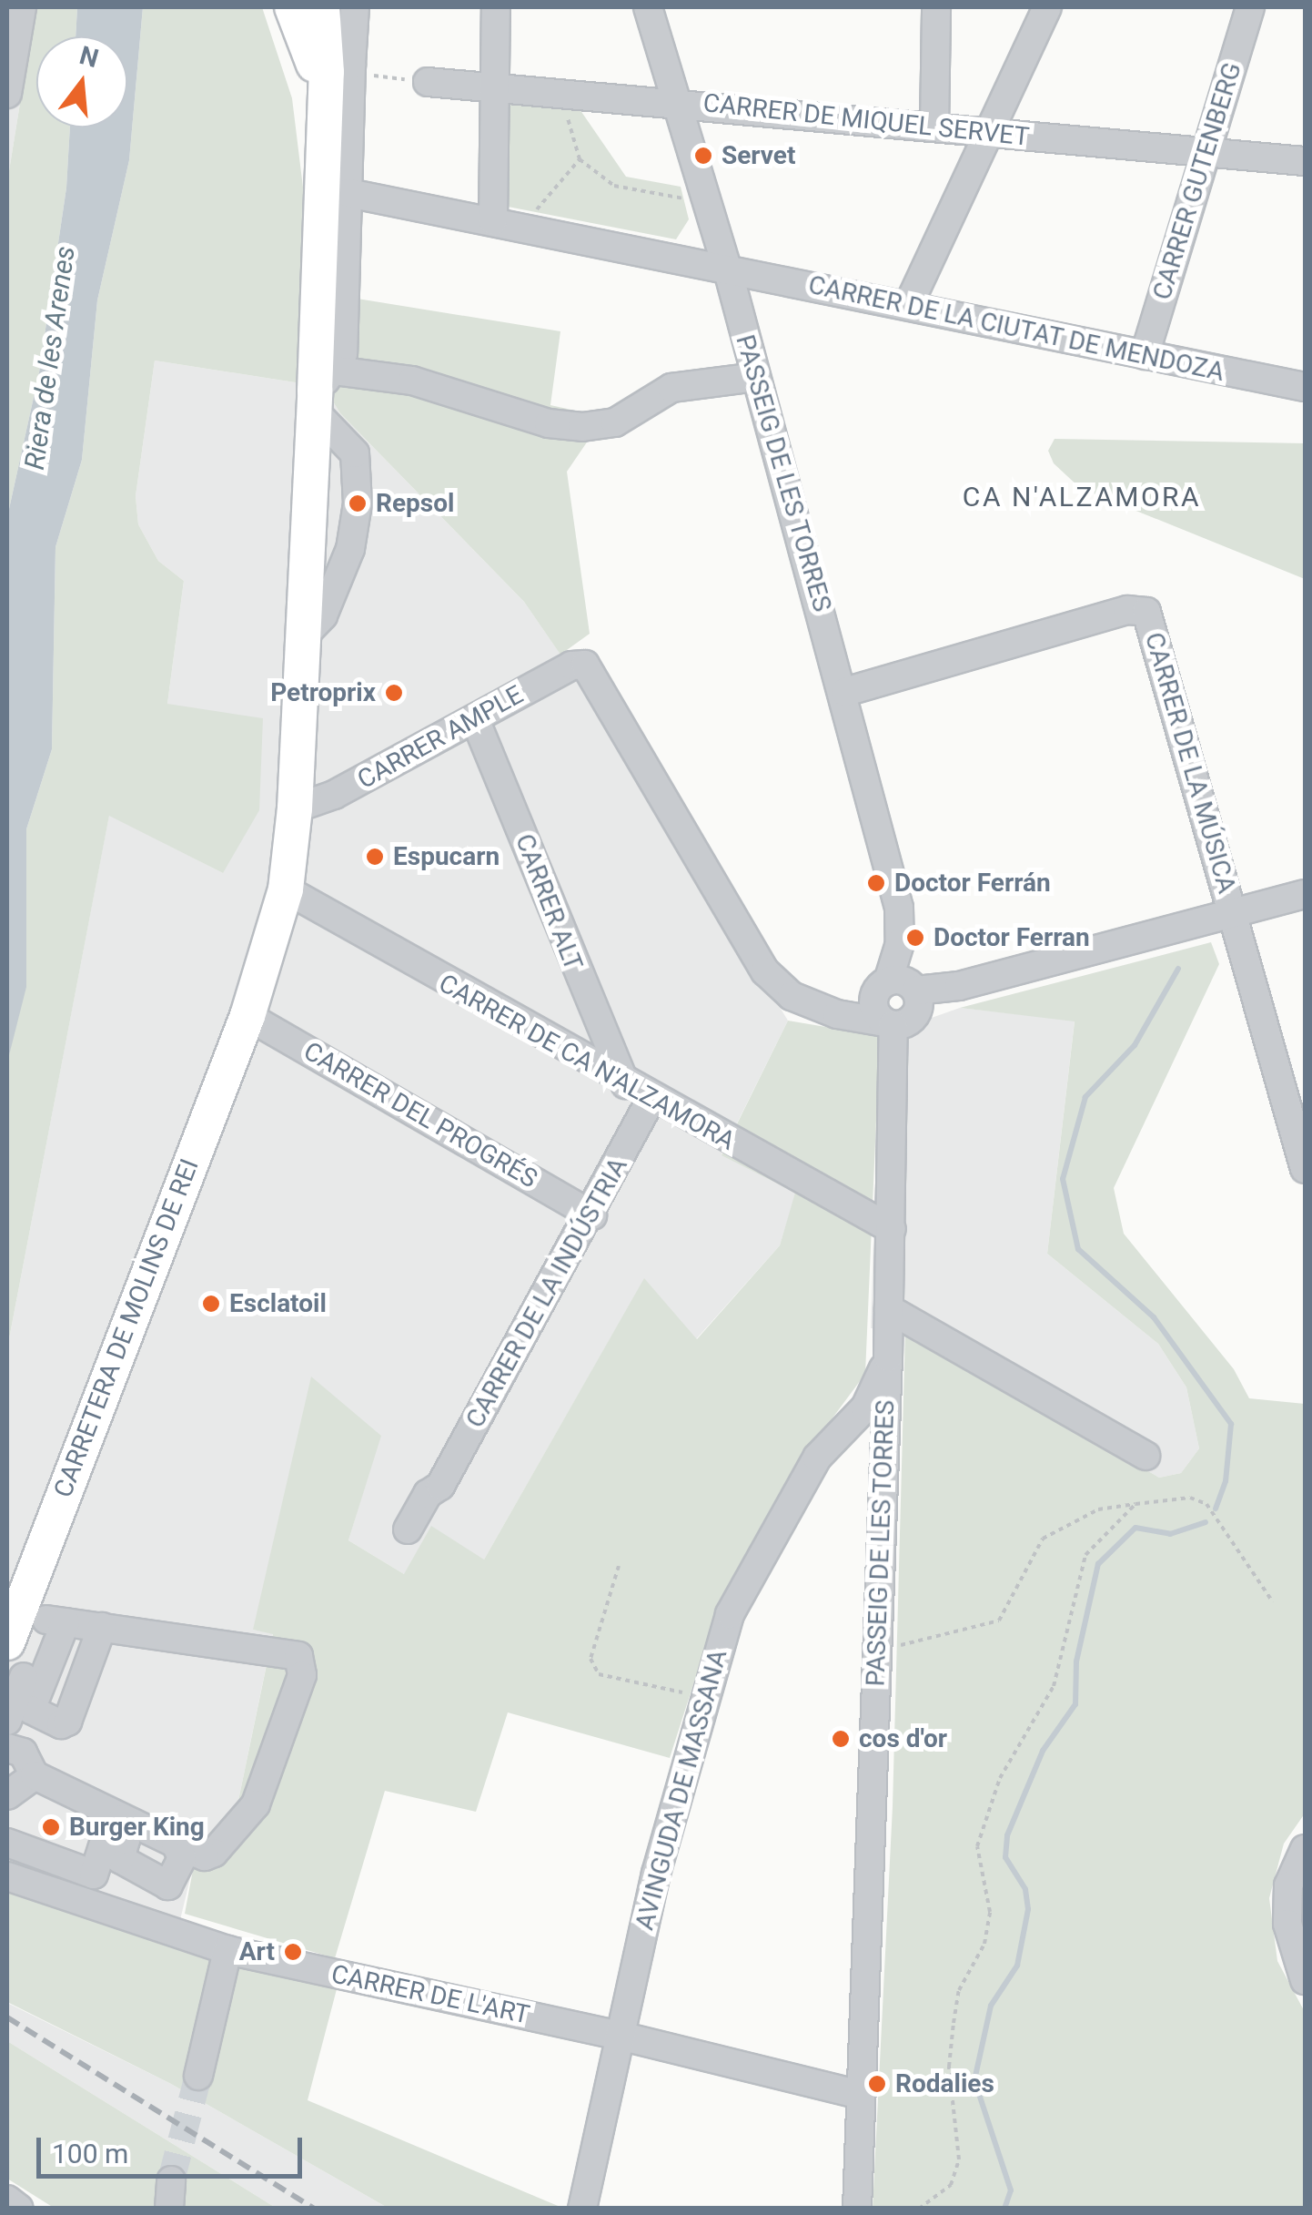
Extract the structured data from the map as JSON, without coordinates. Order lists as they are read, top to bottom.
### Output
{
  "streets": {
    "main road": ["CARRETERA DE MOLINS DE REI"],
    "street": [
      "CARRER DE MIQUEL SERVET",
      "CARRER GUTENBERG",
      "CARRER DE LA CIUTAT DE MENDOZA",
      "PASSEIG DE LES TORRES",
      "CARRER AMPLE",
      "CARRER DE LA MÚSICA",
      "CARRER ALT",
      "CARRER DE CA N'ALZAMORA",
      "CARRER DEL PROGRÉS",
      "CARRER DE LA INDÚSTRIA",
      "AVINGUDA DE MASSANA",
      "CARRER DE L'ART"
    ]
  },
  "crossings": [
    ["CARRER DE MIQUEL SERVET", "CARRER GUTENBERG"],
    ["CARRER DE MIQUEL SERVET", "PASSEIG DE LES TORRES"],
    ["CARRER GUTENBERG", "CARRER DE LA CIUTAT DE MENDOZA"],
    ["CARRER DE LA CIUTAT DE MENDOZA", "PASSEIG DE LES TORRES"],
    ["PASSEIG DE LES TORRES", "CARRER AMPLE"],
    ["PASSEIG DE LES TORRES", "CARRER DE LA MÚSICA"],
    ["PASSEIG DE LES TORRES", "CARRER DE CA N'ALZAMORA"],
    ["PASSEIG DE LES TORRES", "AVINGUDA DE MASSANA"],
    ["PASSEIG DE LES TORRES", "CARRER DE L'ART"],
    ["CARRER AMPLE", "CARRER ALT"],
    ["CARRER AMPLE", "CARRETERA DE MOLINS DE REI"],
    ["CARRER ALT", "CARRER DE CA N'ALZAMORA"],
    ["CARRER DE CA N'ALZAMORA", "CARRER DE LA INDÚSTRIA"],
    ["CARRER DE CA N'ALZAMORA", "CARRETERA DE MOLINS DE REI"],
    ["CARRER DEL PROGRÉS", "CARRER DE LA INDÚSTRIA"],
    ["CARRER DEL PROGRÉS", "CARRETERA DE MOLINS DE REI"],
    ["AVINGUDA DE MASSANA", "CARRER DE L'ART"]
  ],
  "districts": ["CA N'ALZAMORA"],
  "water": ["Riera de les Arenes"],
  "places": [
    "Servet",
    "Repsol",
    "Petroprix",
    "Espucarn",
    "Doctor Ferrán",
    "Doctor Ferran",
    "Esclatoil",
    "cos d'or",
    "Burger King",
    "Art",
    "Rodalies"
  ],
  "scale_bar": "100 m",
  "north": "top"
}
